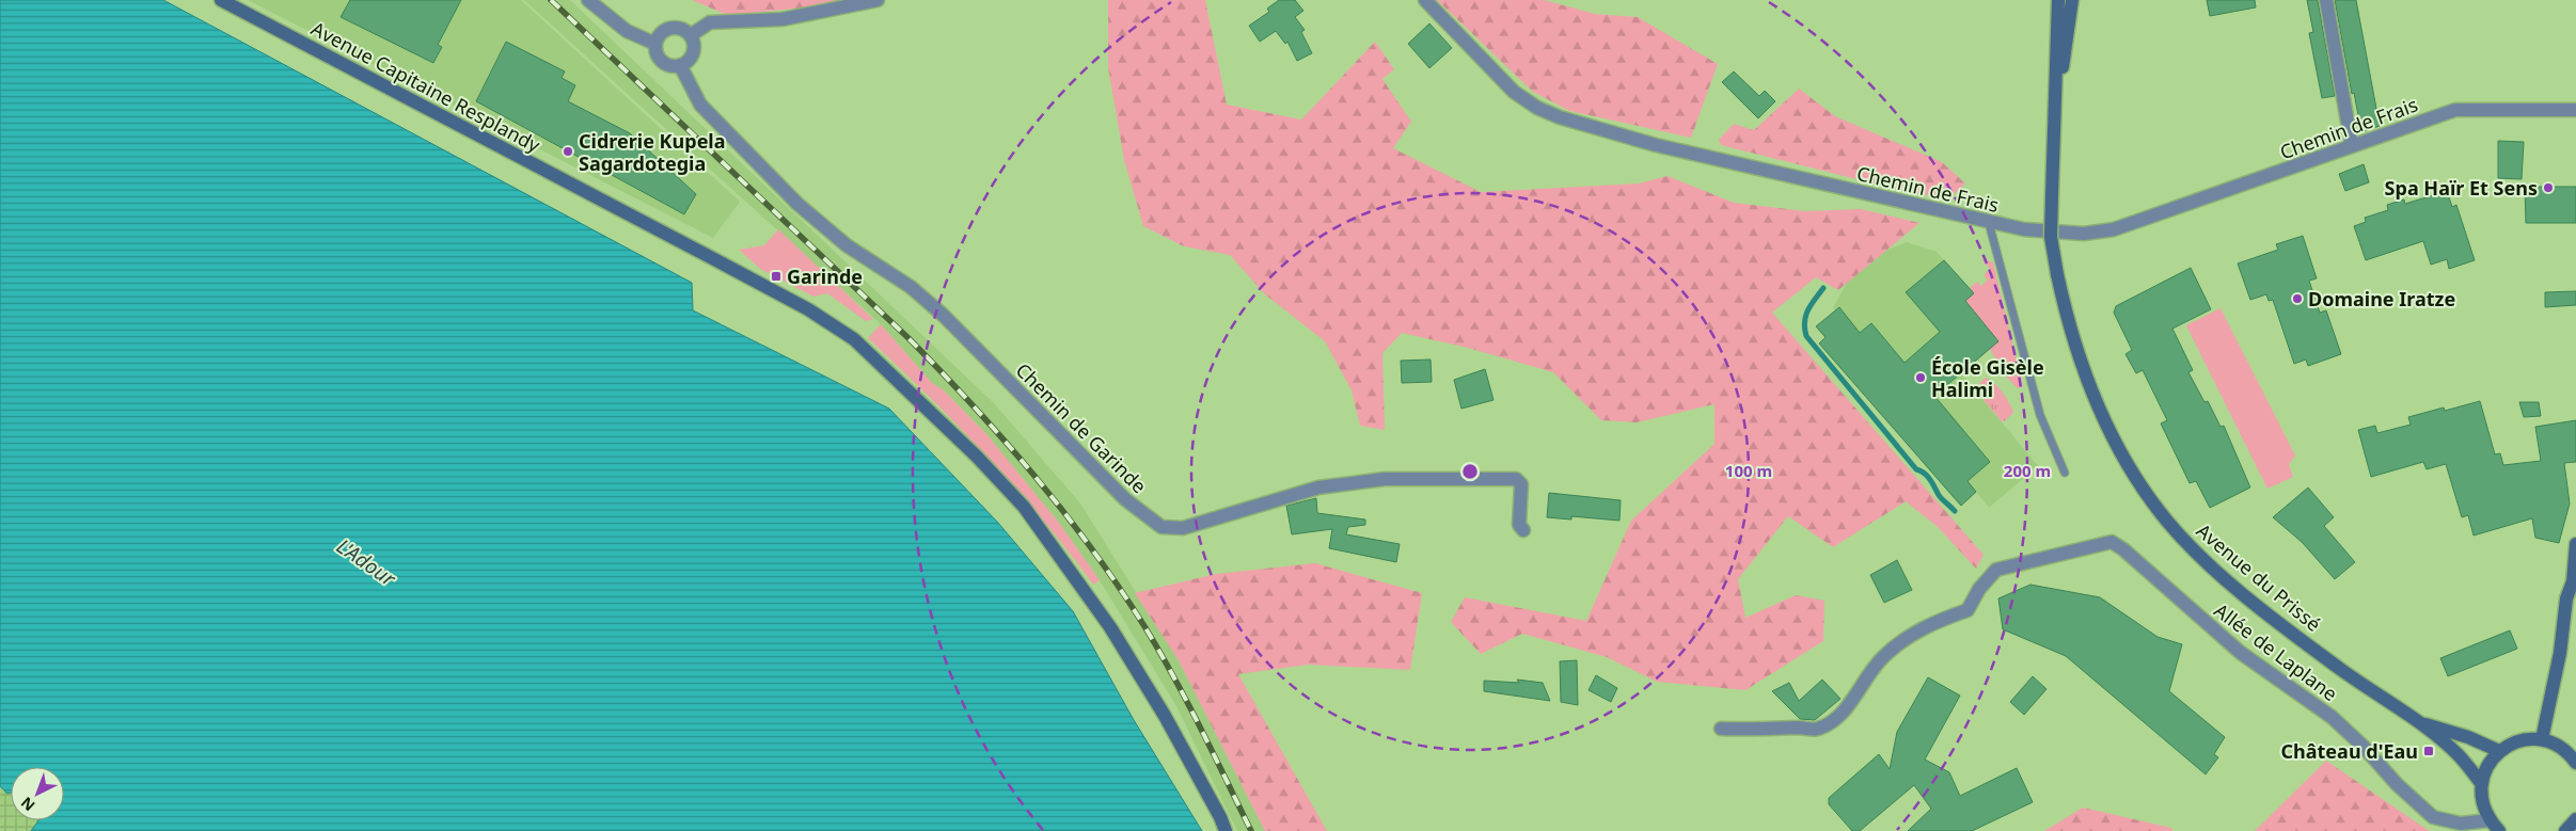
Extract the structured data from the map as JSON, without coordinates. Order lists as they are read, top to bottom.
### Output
{
  "streets": {
    "main road": ["Avenue Capitaine Resplandy", "Avenue du Prissé"],
    "street": ["Chemin de Frais", "Chemin de Garinde", "Allée de Laplane"]
  },
  "water": ["L'Adour"],
  "places": {
    "other": [
      "Cidrerie Kupela Sagardotegia",
      "Spa Haïr Et Sens",
      "Domaine Iratze",
      "École Gisèle Halimi"
    ],
    "transit": ["Garinde", "Château d'Eau"]
  },
  "north": "bottom left",
  "rings": ["100 m", "200 m"]
}
